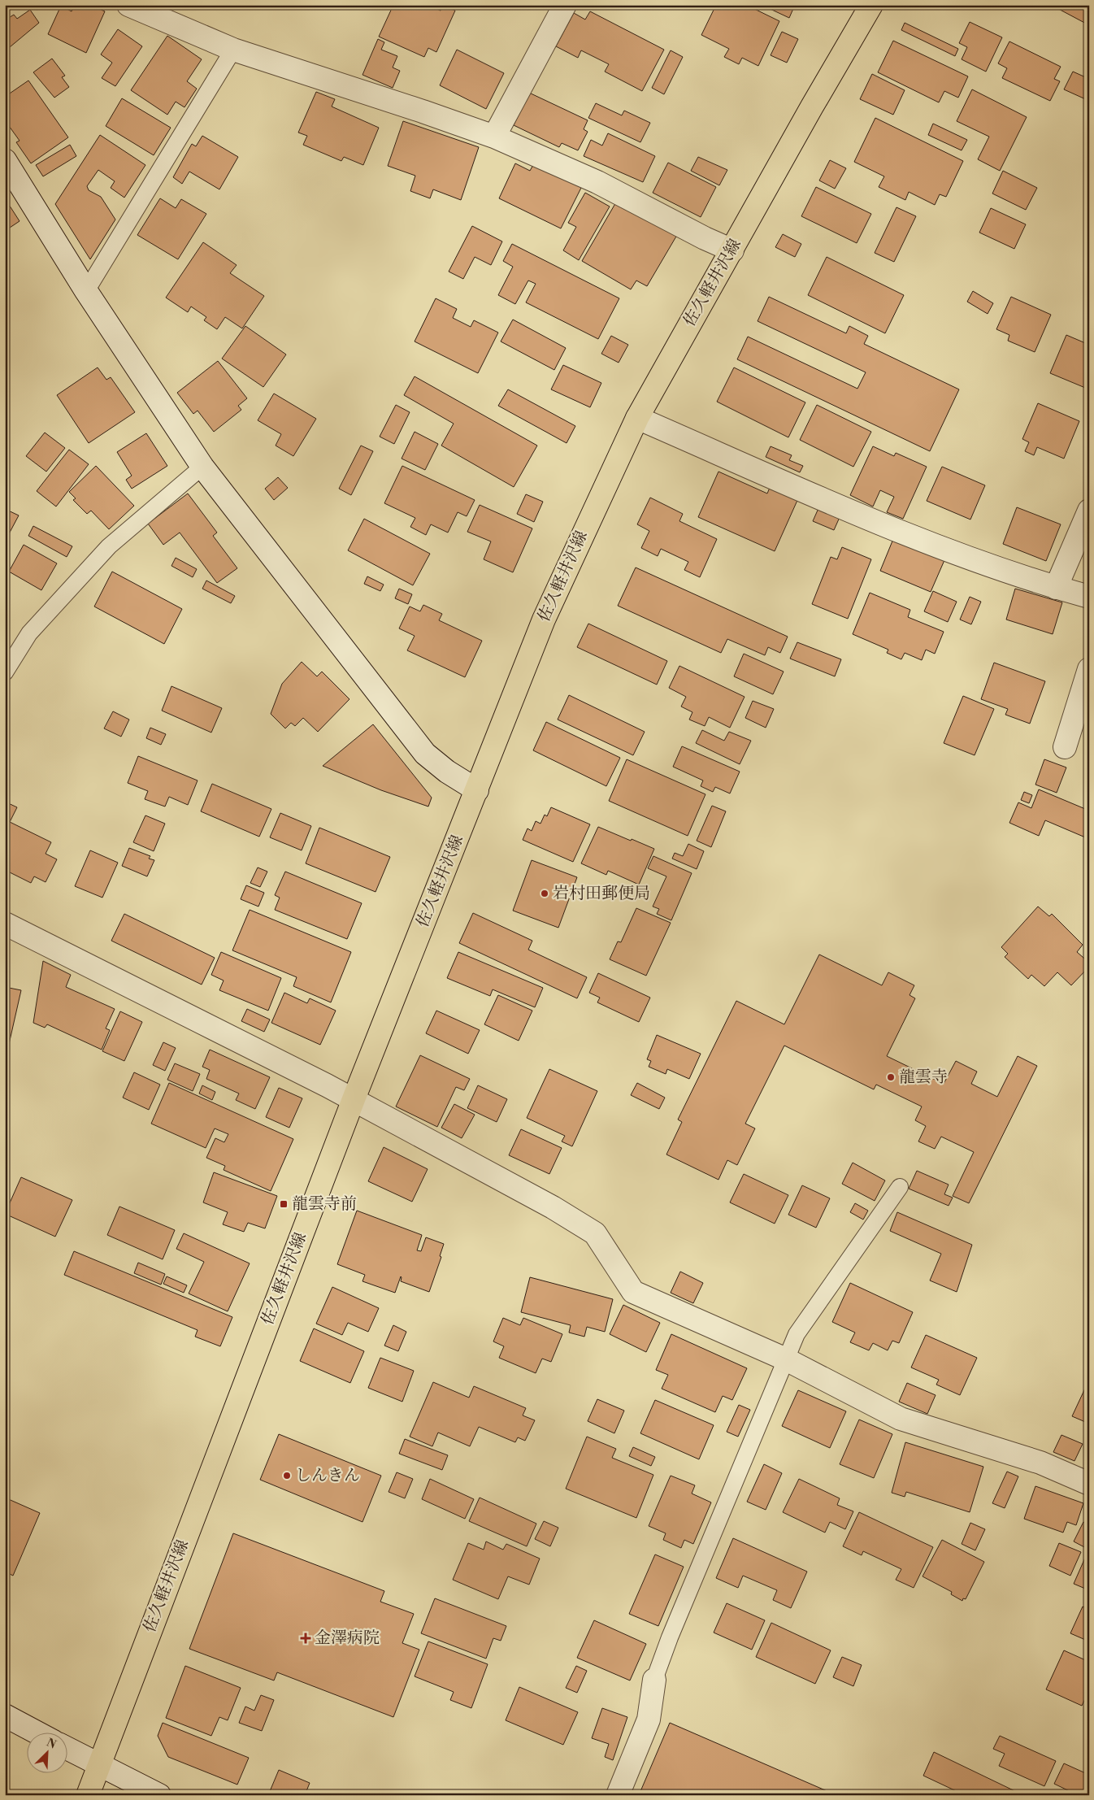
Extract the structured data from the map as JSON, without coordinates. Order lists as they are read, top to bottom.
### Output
{
  "streets": {
    "main road": ["佐久軽井沢線"]
  },
  "places": {
    "other": ["岩村田郵便局", "龍雲寺", "しんきん"],
    "transit": ["龍雲寺前"],
    "health": ["金澤病院"]
  },
  "north": "top right"
}
